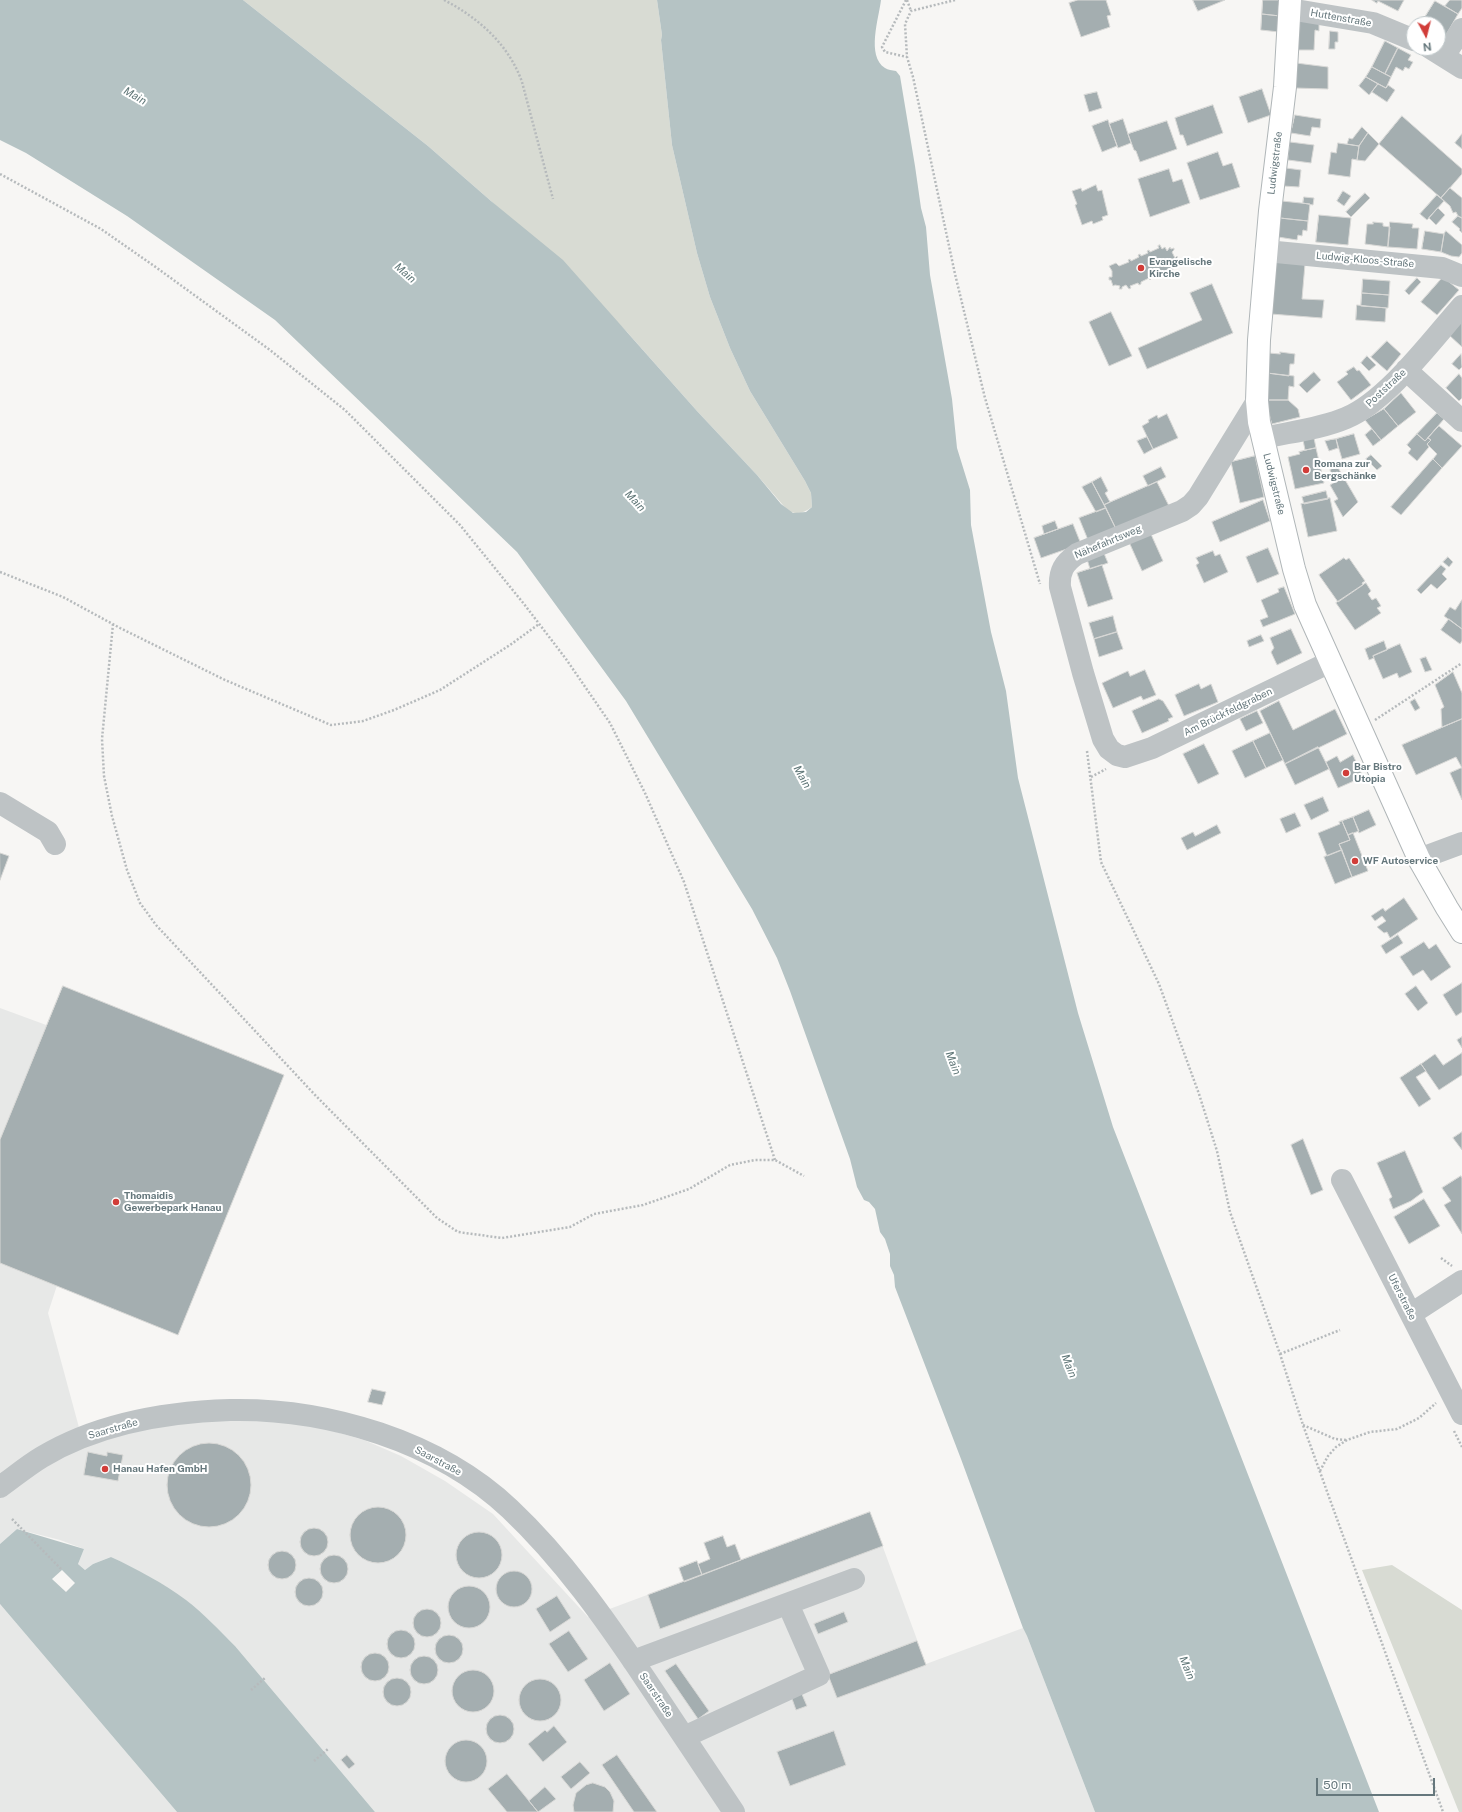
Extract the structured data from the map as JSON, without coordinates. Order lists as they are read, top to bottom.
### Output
{
  "streets": {
    "main road": ["Ludwigstraße"],
    "street": [
      "Huttenstraße",
      "Ludwig-Kloos-Straße",
      "Poststraße",
      "Nähefahrtsweg",
      "Am Brückfeldgraben",
      "Uferstraße",
      "Saarstraße"
    ]
  },
  "crossings": [
    ["Huttenstraße", "Ludwigstraße"],
    ["Ludwigstraße", "Ludwig-Kloos-Straße"],
    ["Ludwigstraße", "Poststraße"],
    ["Ludwigstraße", "Nähefahrtsweg"],
    ["Ludwigstraße", "Am Brückfeldgraben"],
    ["Nähefahrtsweg", "Am Brückfeldgraben"]
  ],
  "water": ["Main"],
  "places": [
    "Evangelische Kirche",
    "Romana zur Bergschänke",
    "Bar Bistro Utopia",
    "WF Autoservice",
    "Thomaidis Gewerbepark Hanau",
    "Hanau Hafen GmbH"
  ],
  "scale_bar": "50 m",
  "north": "bottom"
}
